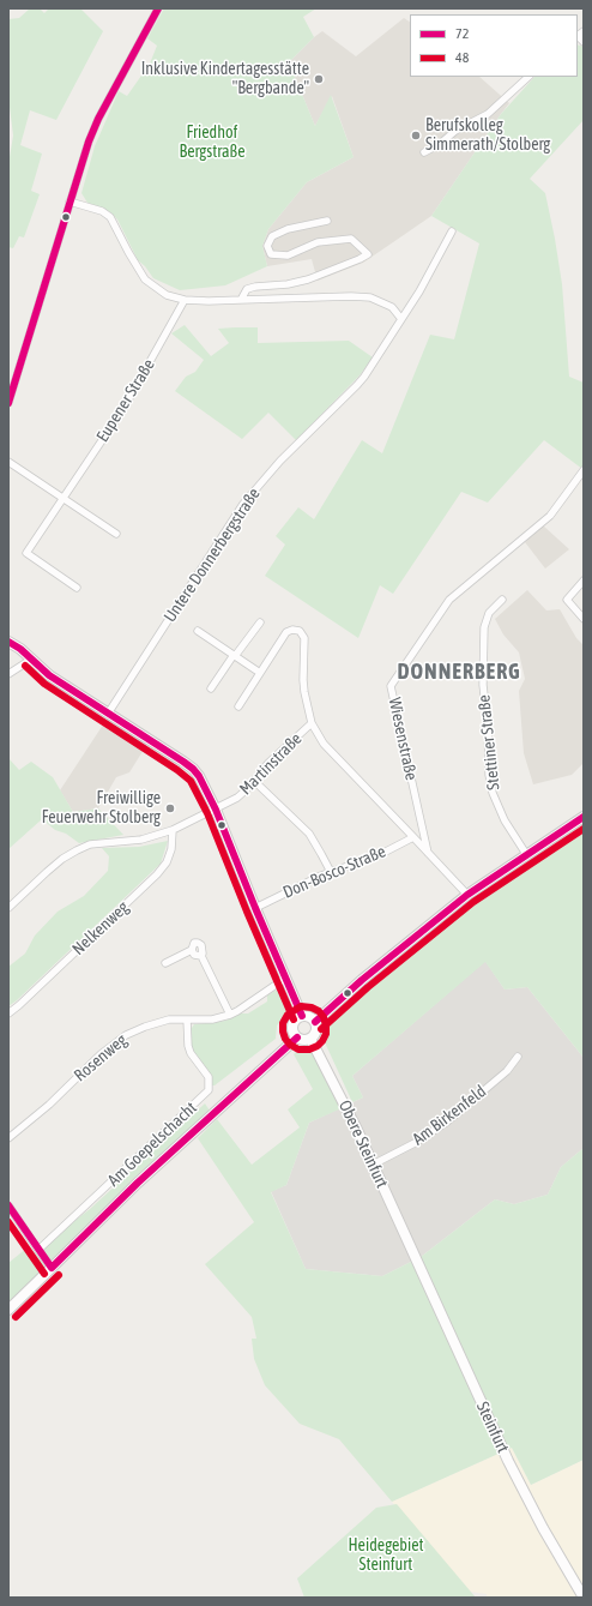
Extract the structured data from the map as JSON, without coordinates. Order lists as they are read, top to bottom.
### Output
{
  "streets": {
    "street": [
      "Eupener Straße",
      "Untere Donnerbergstraße",
      "Wiesenstraße",
      "Stettiner Straße",
      "Martinstraße",
      "Don-Bosco-Straße",
      "Nelkenweg",
      "Rosenweg",
      "Am Birkenfeld",
      "Am Goepelschacht",
      "Obere Steinfurt",
      "Steinfurt"
    ]
  },
  "crossings": [
    ["Martinstraße", "Nelkenweg"],
    ["Rosenweg", "Am Goepelschacht"],
    ["Am Birkenfeld", "Obere Steinfurt"],
    ["Obere Steinfurt", "Steinfurt"]
  ],
  "districts": ["DONNERBERG"],
  "parks": ["Friedhof Bergstraße", "Heidegebiet Steinfurt"],
  "places": ["Inklusive Kindertagesstätte \"Bergbande\"", "Berufskolleg Simmerath/Stolberg", "Freiwillige Feuerwehr Stolberg"],
  "lines": ["transit line 72", "transit line 48"],
  "legend": ["72", "48"]
}
